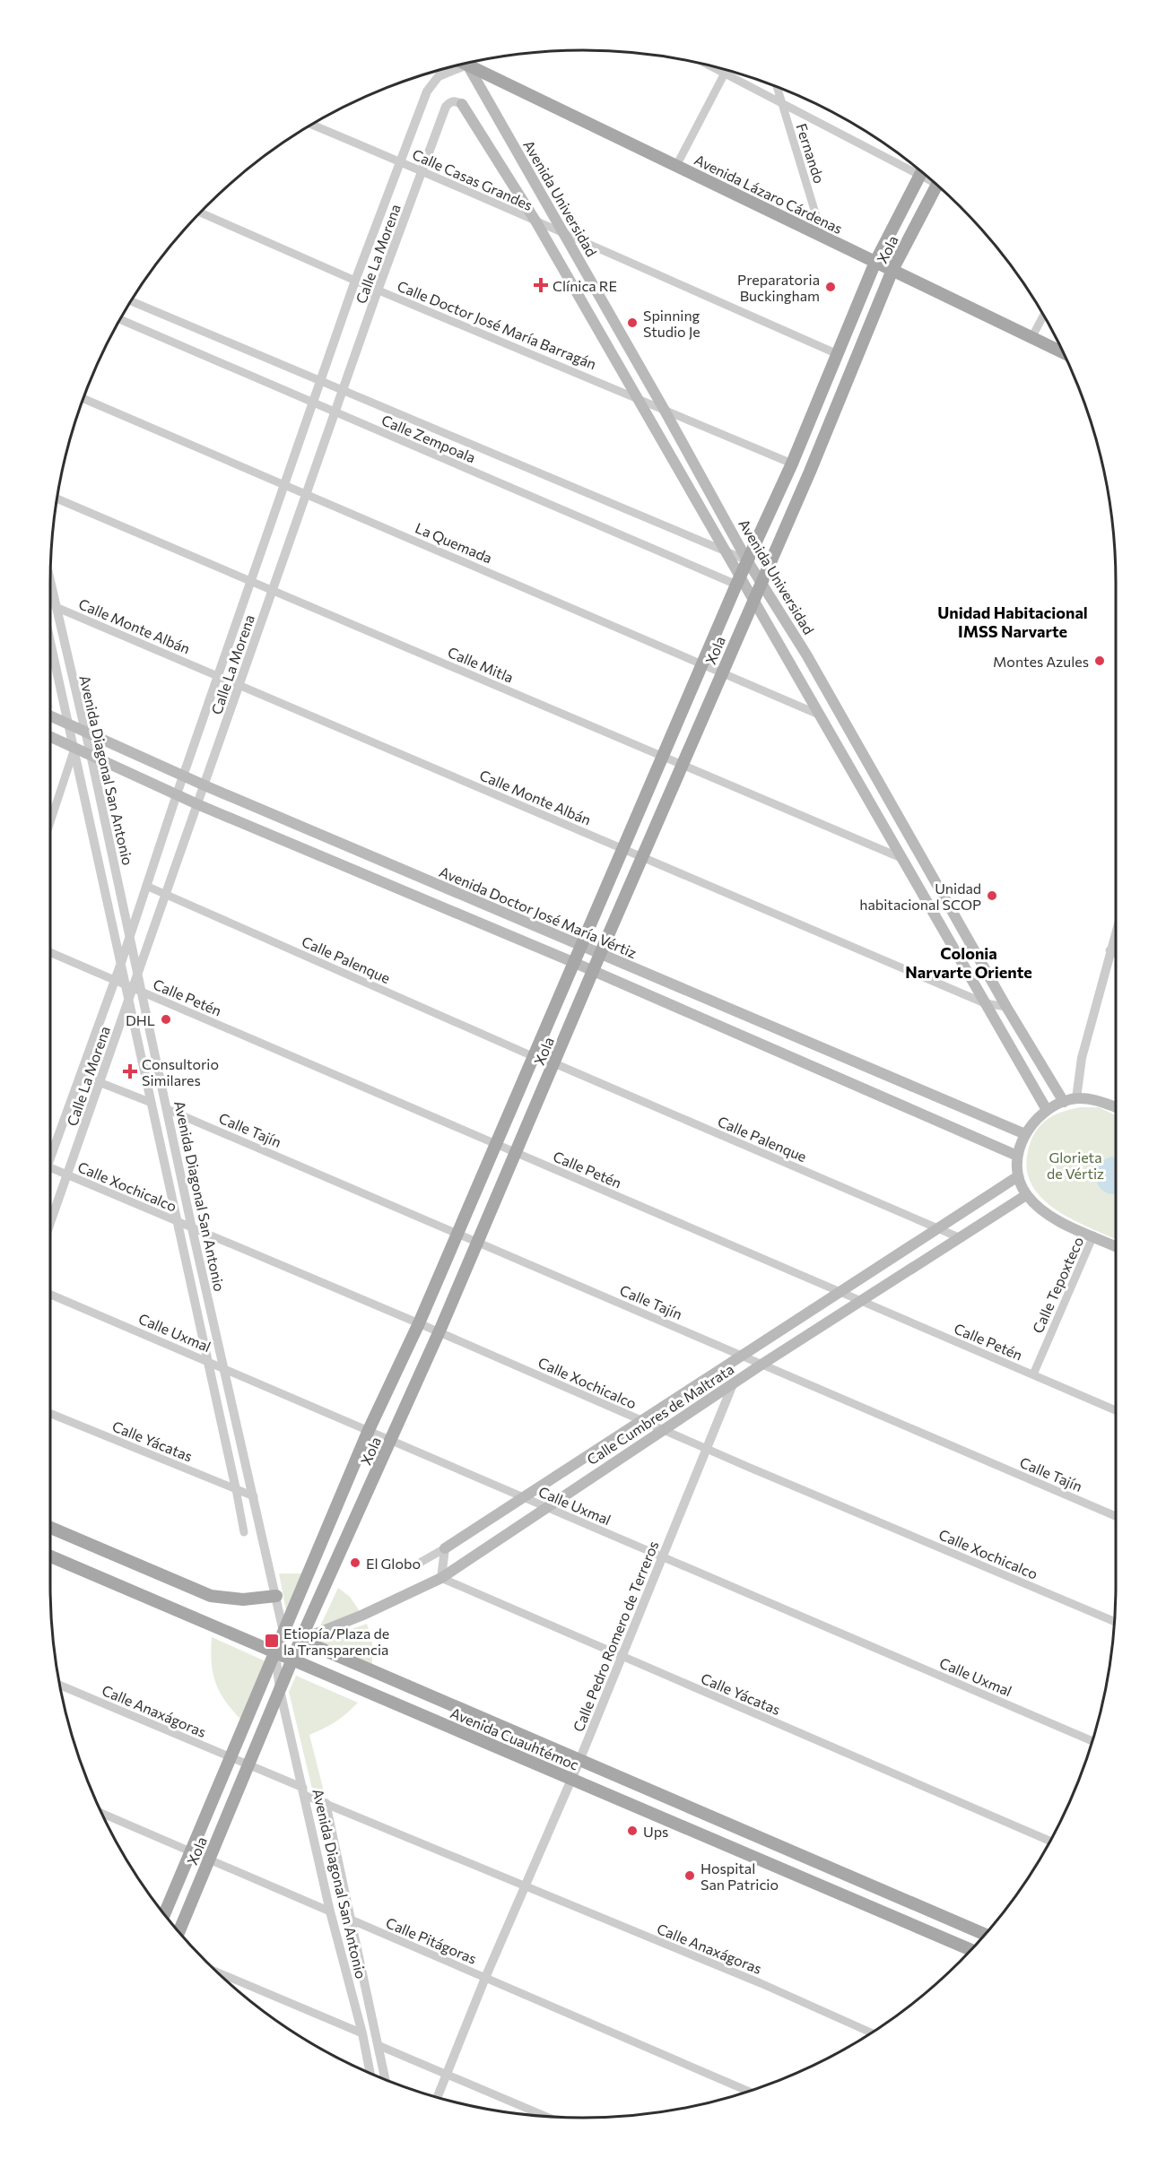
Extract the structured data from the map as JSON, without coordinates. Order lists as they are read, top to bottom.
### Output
{
  "streets": {
    "main road": [
      "Avenida Lázaro Cárdenas",
      "Avenida Universidad",
      "Xola",
      "Avenida Doctor José María Vértiz",
      "Calle Cumbres de Maltrata",
      "Avenida Cuauhtémoc"
    ],
    "street": [
      "Fernando",
      "Calle Casas Grandes",
      "Calle La Morena",
      "Calle Doctor José María Barragán",
      "Calle Zempoala",
      "La Quemada",
      "Calle Monte Albán",
      "Calle Mitla",
      "Avenida Diagonal San Antonio",
      "Calle Palenque",
      "Calle Petén",
      "Calle Tajín",
      "Calle Xochicalco",
      "Calle Tepoxteco",
      "Calle Uxmal",
      "Calle Yácatas",
      "Calle Pedro Romero de Terreros",
      "Calle Anaxágoras",
      "Calle Pitágoras"
    ]
  },
  "crossings": [
    ["Fernando", "Avenida Lázaro Cárdenas"],
    ["Calle Casas Grandes", "Avenida Universidad"],
    ["Calle Casas Grandes", "Xola"],
    ["Calle Casas Grandes", "Calle La Morena"],
    ["Avenida Lázaro Cárdenas", "Avenida Universidad"],
    ["Avenida Lázaro Cárdenas", "Xola"],
    ["Avenida Lázaro Cárdenas", "Calle La Morena"],
    ["Avenida Universidad", "Xola"],
    ["Avenida Universidad", "Calle La Morena"],
    ["Avenida Universidad", "Calle Doctor José María Barragán"],
    ["Avenida Universidad", "Calle Zempoala"],
    ["Avenida Universidad", "Calle Monte Albán"],
    ["Xola", "Calle Doctor José María Barragán"],
    ["Xola", "Calle Zempoala"],
    ["Xola", "La Quemada"],
    ["Xola", "Calle Monte Albán"],
    ["Xola", "Calle Mitla"],
    ["Xola", "Avenida Diagonal San Antonio"],
    ["Xola", "Avenida Doctor José María Vértiz"],
    ["Xola", "Calle Palenque"],
    ["Xola", "Calle Petén"],
    ["Xola", "Calle Tajín"],
    ["Xola", "Calle Xochicalco"],
    ["Xola", "Calle Uxmal"],
    ["Xola", "Calle Cumbres de Maltrata"],
    ["Xola", "Calle Anaxágoras"],
    ["Xola", "Avenida Cuauhtémoc"],
    ["Xola", "Calle Pitágoras"],
    ["Calle La Morena", "Calle Doctor José María Barragán"],
    ["Calle La Morena", "Calle Zempoala"],
    ["Calle La Morena", "La Quemada"],
    ["Calle La Morena", "Calle Monte Albán"],
    ["Calle La Morena", "Calle Mitla"],
    ["Calle La Morena", "Avenida Diagonal San Antonio"],
    ["Calle La Morena", "Avenida Doctor José María Vértiz"],
    ["Calle La Morena", "Calle Palenque"],
    ["Calle La Morena", "Calle Petén"],
    ["Calle La Morena", "Calle Xochicalco"],
    ["Calle Monte Albán", "Avenida Diagonal San Antonio"],
    ["Avenida Diagonal San Antonio", "Avenida Doctor José María Vértiz"],
    ["Avenida Diagonal San Antonio", "Calle Petén"],
    ["Avenida Diagonal San Antonio", "Calle Tajín"],
    ["Avenida Diagonal San Antonio", "Calle Xochicalco"],
    ["Avenida Diagonal San Antonio", "Calle Uxmal"],
    ["Avenida Diagonal San Antonio", "Calle Yácatas"],
    ["Avenida Diagonal San Antonio", "Calle Anaxágoras"],
    ["Avenida Diagonal San Antonio", "Avenida Cuauhtémoc"],
    ["Avenida Diagonal San Antonio", "Calle Pitágoras"],
    ["Calle Palenque", "Calle Cumbres de Maltrata"],
    ["Calle Petén", "Calle Tepoxteco"],
    ["Calle Petén", "Calle Cumbres de Maltrata"],
    ["Calle Tajín", "Calle Cumbres de Maltrata"],
    ["Calle Xochicalco", "Calle Cumbres de Maltrata"],
    ["Calle Xochicalco", "Calle Pedro Romero de Terreros"],
    ["Calle Uxmal", "Calle Cumbres de Maltrata"],
    ["Calle Uxmal", "Calle Pedro Romero de Terreros"],
    ["Calle Cumbres de Maltrata", "Calle Yácatas"],
    ["Calle Cumbres de Maltrata", "Calle Pedro Romero de Terreros"],
    ["Calle Cumbres de Maltrata", "Avenida Cuauhtémoc"],
    ["Calle Yácatas", "Calle Pedro Romero de Terreros"],
    ["Calle Pedro Romero de Terreros", "Calle Anaxágoras"],
    ["Calle Pedro Romero de Terreros", "Avenida Cuauhtémoc"],
    ["Calle Pedro Romero de Terreros", "Calle Pitágoras"]
  ],
  "districts": ["Unidad Habitacional IMSS Narvarte", "Colonia Narvarte Oriente"],
  "parks": ["Glorieta de Vértiz"],
  "places": {
    "health": ["Clínica RE", "Consultorio Similares"],
    "other": [
      "Preparatoria Buckingham",
      "Spinning Studio Je",
      "Montes Azules",
      "Unidad habitacional SCOP",
      "DHL",
      "El Globo",
      "Ups",
      "Hospital San Patricio"
    ],
    "transit": ["Etiopía/Plaza de la Transparencia"]
  }
}
